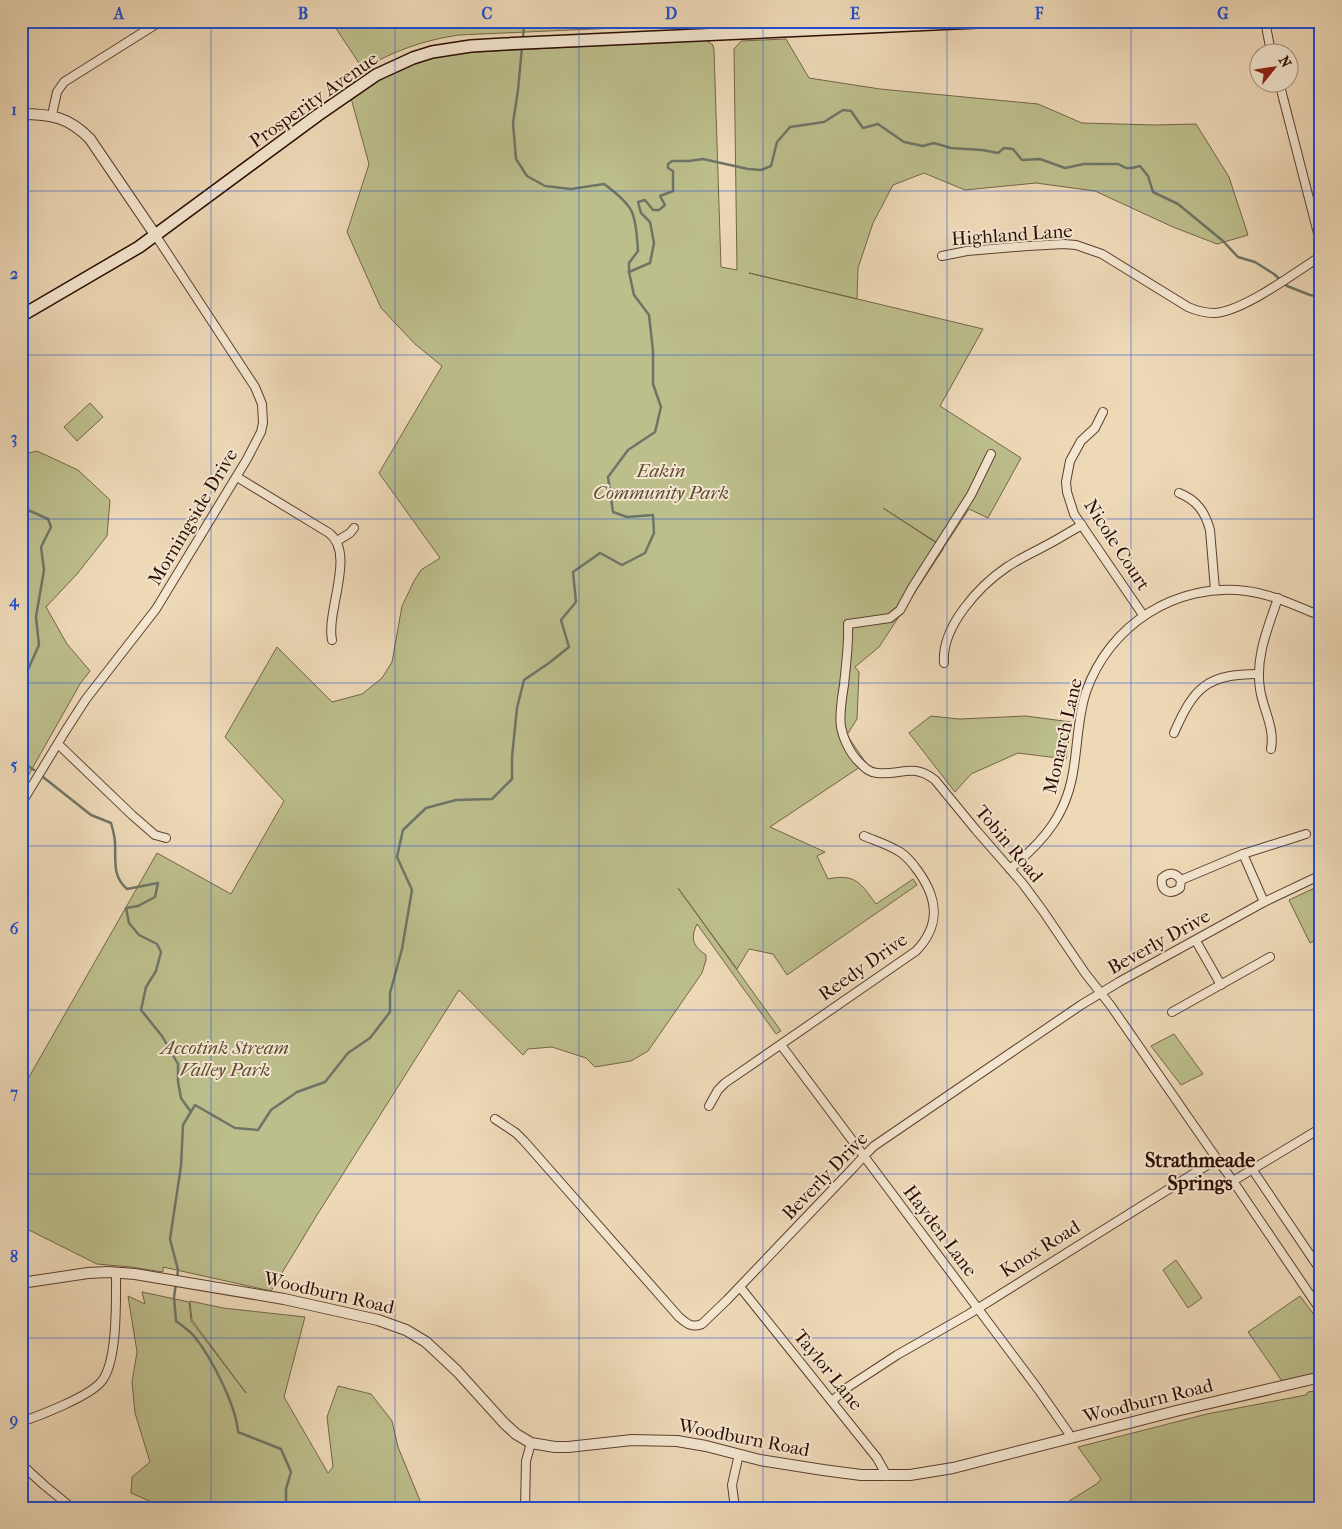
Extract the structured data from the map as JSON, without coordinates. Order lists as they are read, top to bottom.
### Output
{
  "streets": {
    "main road": ["Prosperity Avenue"],
    "street": [
      "Highland Lane",
      "Morningside Drive",
      "Nicole Court",
      "Monarch Lane",
      "Tobin Road",
      "Beverly Drive",
      "Reedy Drive",
      "Hayden Lane",
      "Knox Road",
      "Woodburn Road",
      "Taylor Lane"
    ]
  },
  "crossings": [
    ["Prosperity Avenue", "Morningside Drive"],
    ["Nicole Court", "Monarch Lane"],
    ["Monarch Lane", "Tobin Road"],
    ["Tobin Road", "Beverly Drive"],
    ["Tobin Road", "Knox Road"],
    ["Beverly Drive", "Hayden Lane"],
    ["Beverly Drive", "Taylor Lane"],
    ["Reedy Drive", "Hayden Lane"],
    ["Hayden Lane", "Knox Road"],
    ["Hayden Lane", "Woodburn Road"],
    ["Knox Road", "Taylor Lane"],
    ["Woodburn Road", "Taylor Lane"]
  ],
  "districts": ["Strathmeade Springs"],
  "parks": ["Eakin Community Park", "Accotink Stream Valley Park"],
  "north": "top right",
  "grid": {
    "columns": [
      "A",
      "B",
      "C",
      "D",
      "E",
      "F",
      "G"
    ],
    "rows": [
      "1",
      "2",
      "3",
      "4",
      "5",
      "6",
      "7",
      "8",
      "9"
    ]
  }
}
